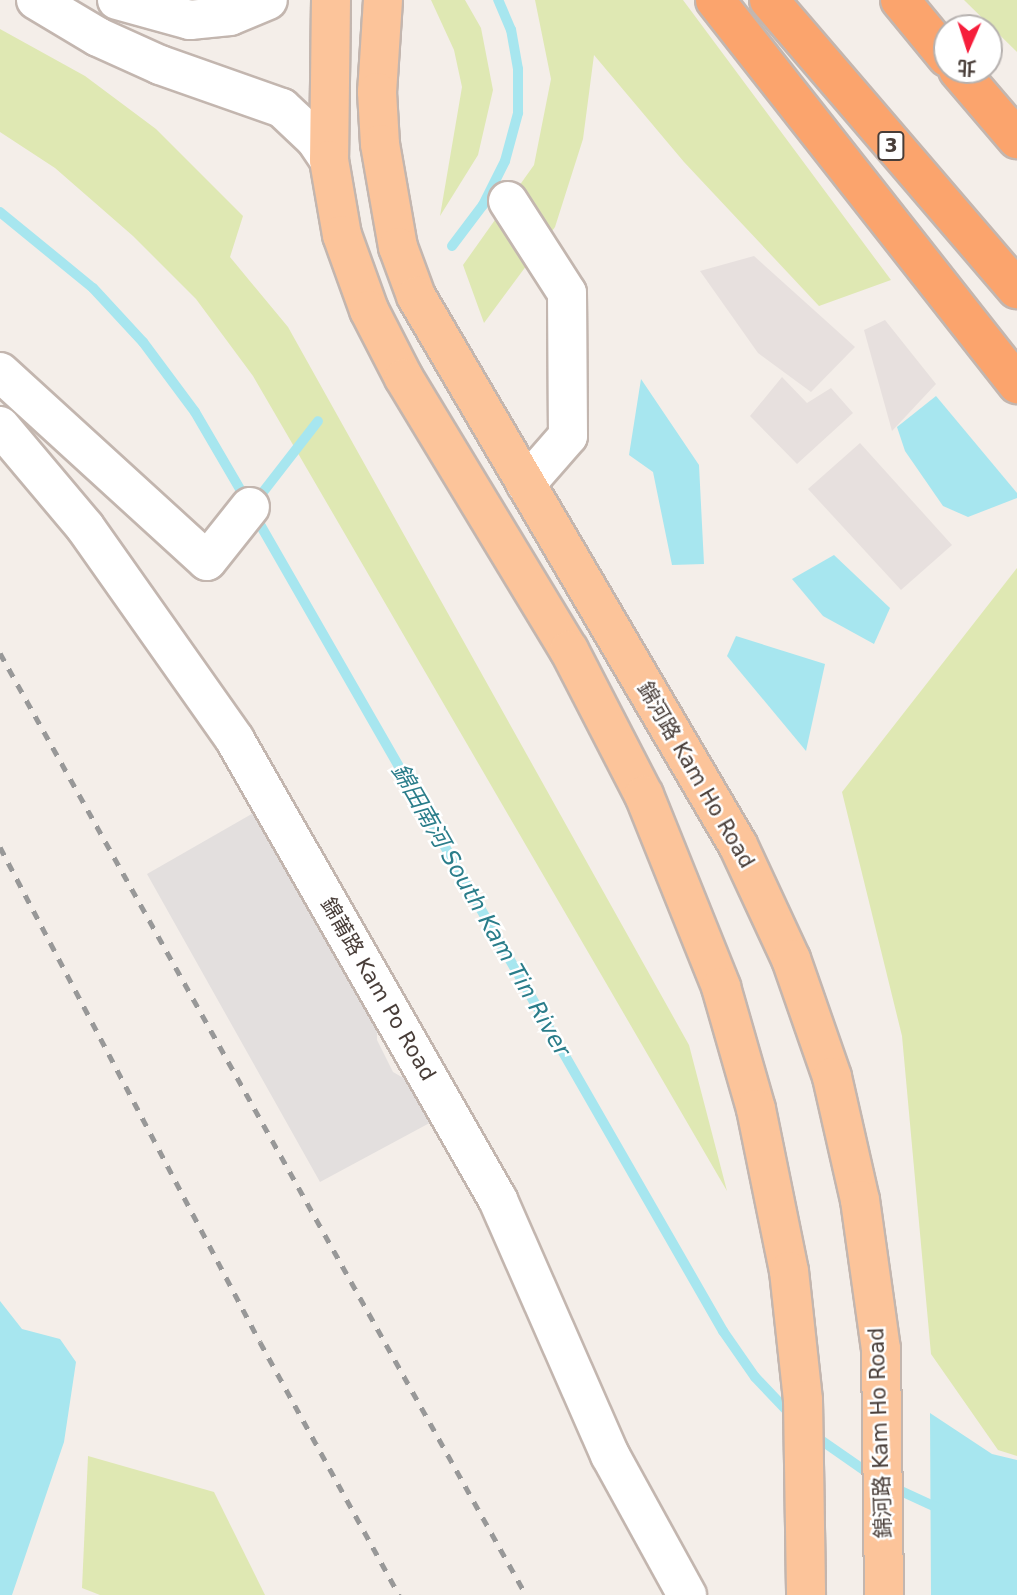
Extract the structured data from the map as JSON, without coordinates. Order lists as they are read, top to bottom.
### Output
{
  "streets": {
    "highway": ["3"],
    "main road": ["錦河路 Kam Ho Road"],
    "street": ["錦莆路 Kam Po Road"]
  },
  "water": ["錦田南河 South Kam Tin River"],
  "north": "bottom"
}
